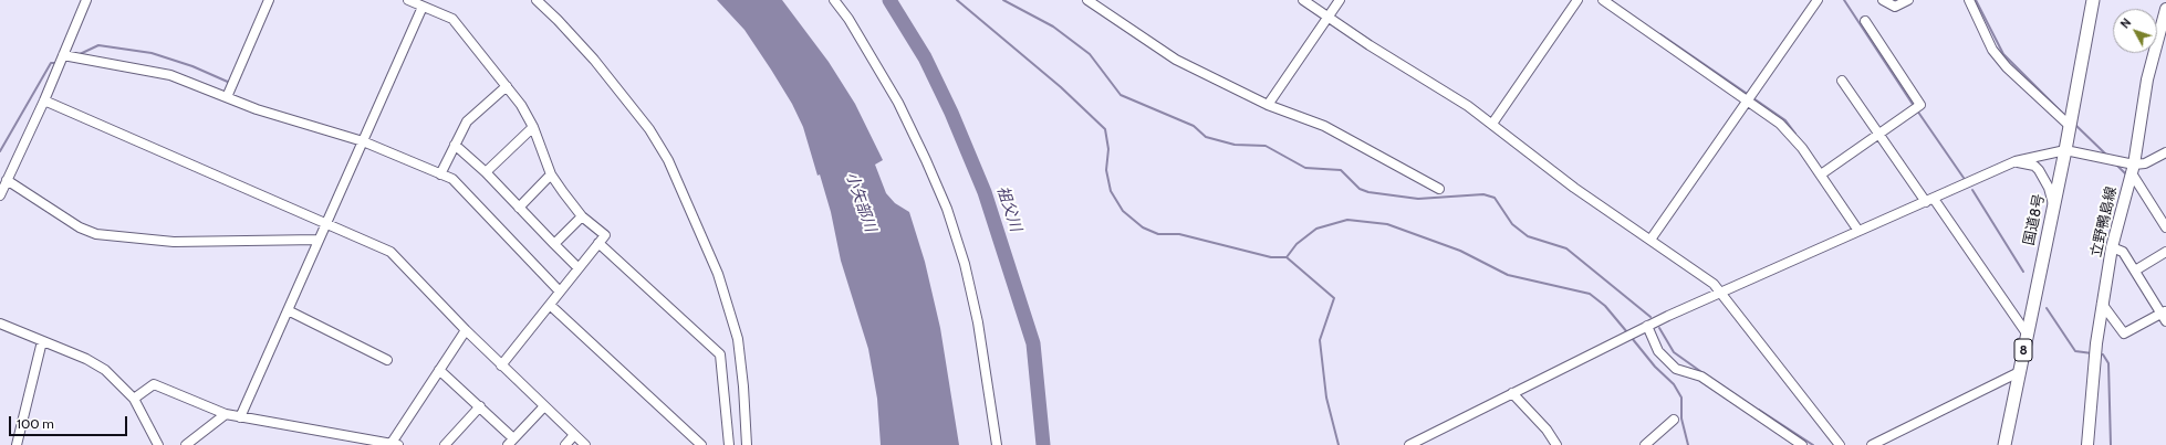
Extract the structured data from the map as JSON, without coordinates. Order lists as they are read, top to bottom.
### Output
{
  "streets": {
    "highway": ["国道8号", "8"],
    "main road": ["立野鴨島線"]
  },
  "water": ["小矢部川", "祖父川"],
  "scale_bar": "100 m",
  "north": "top left"
}
